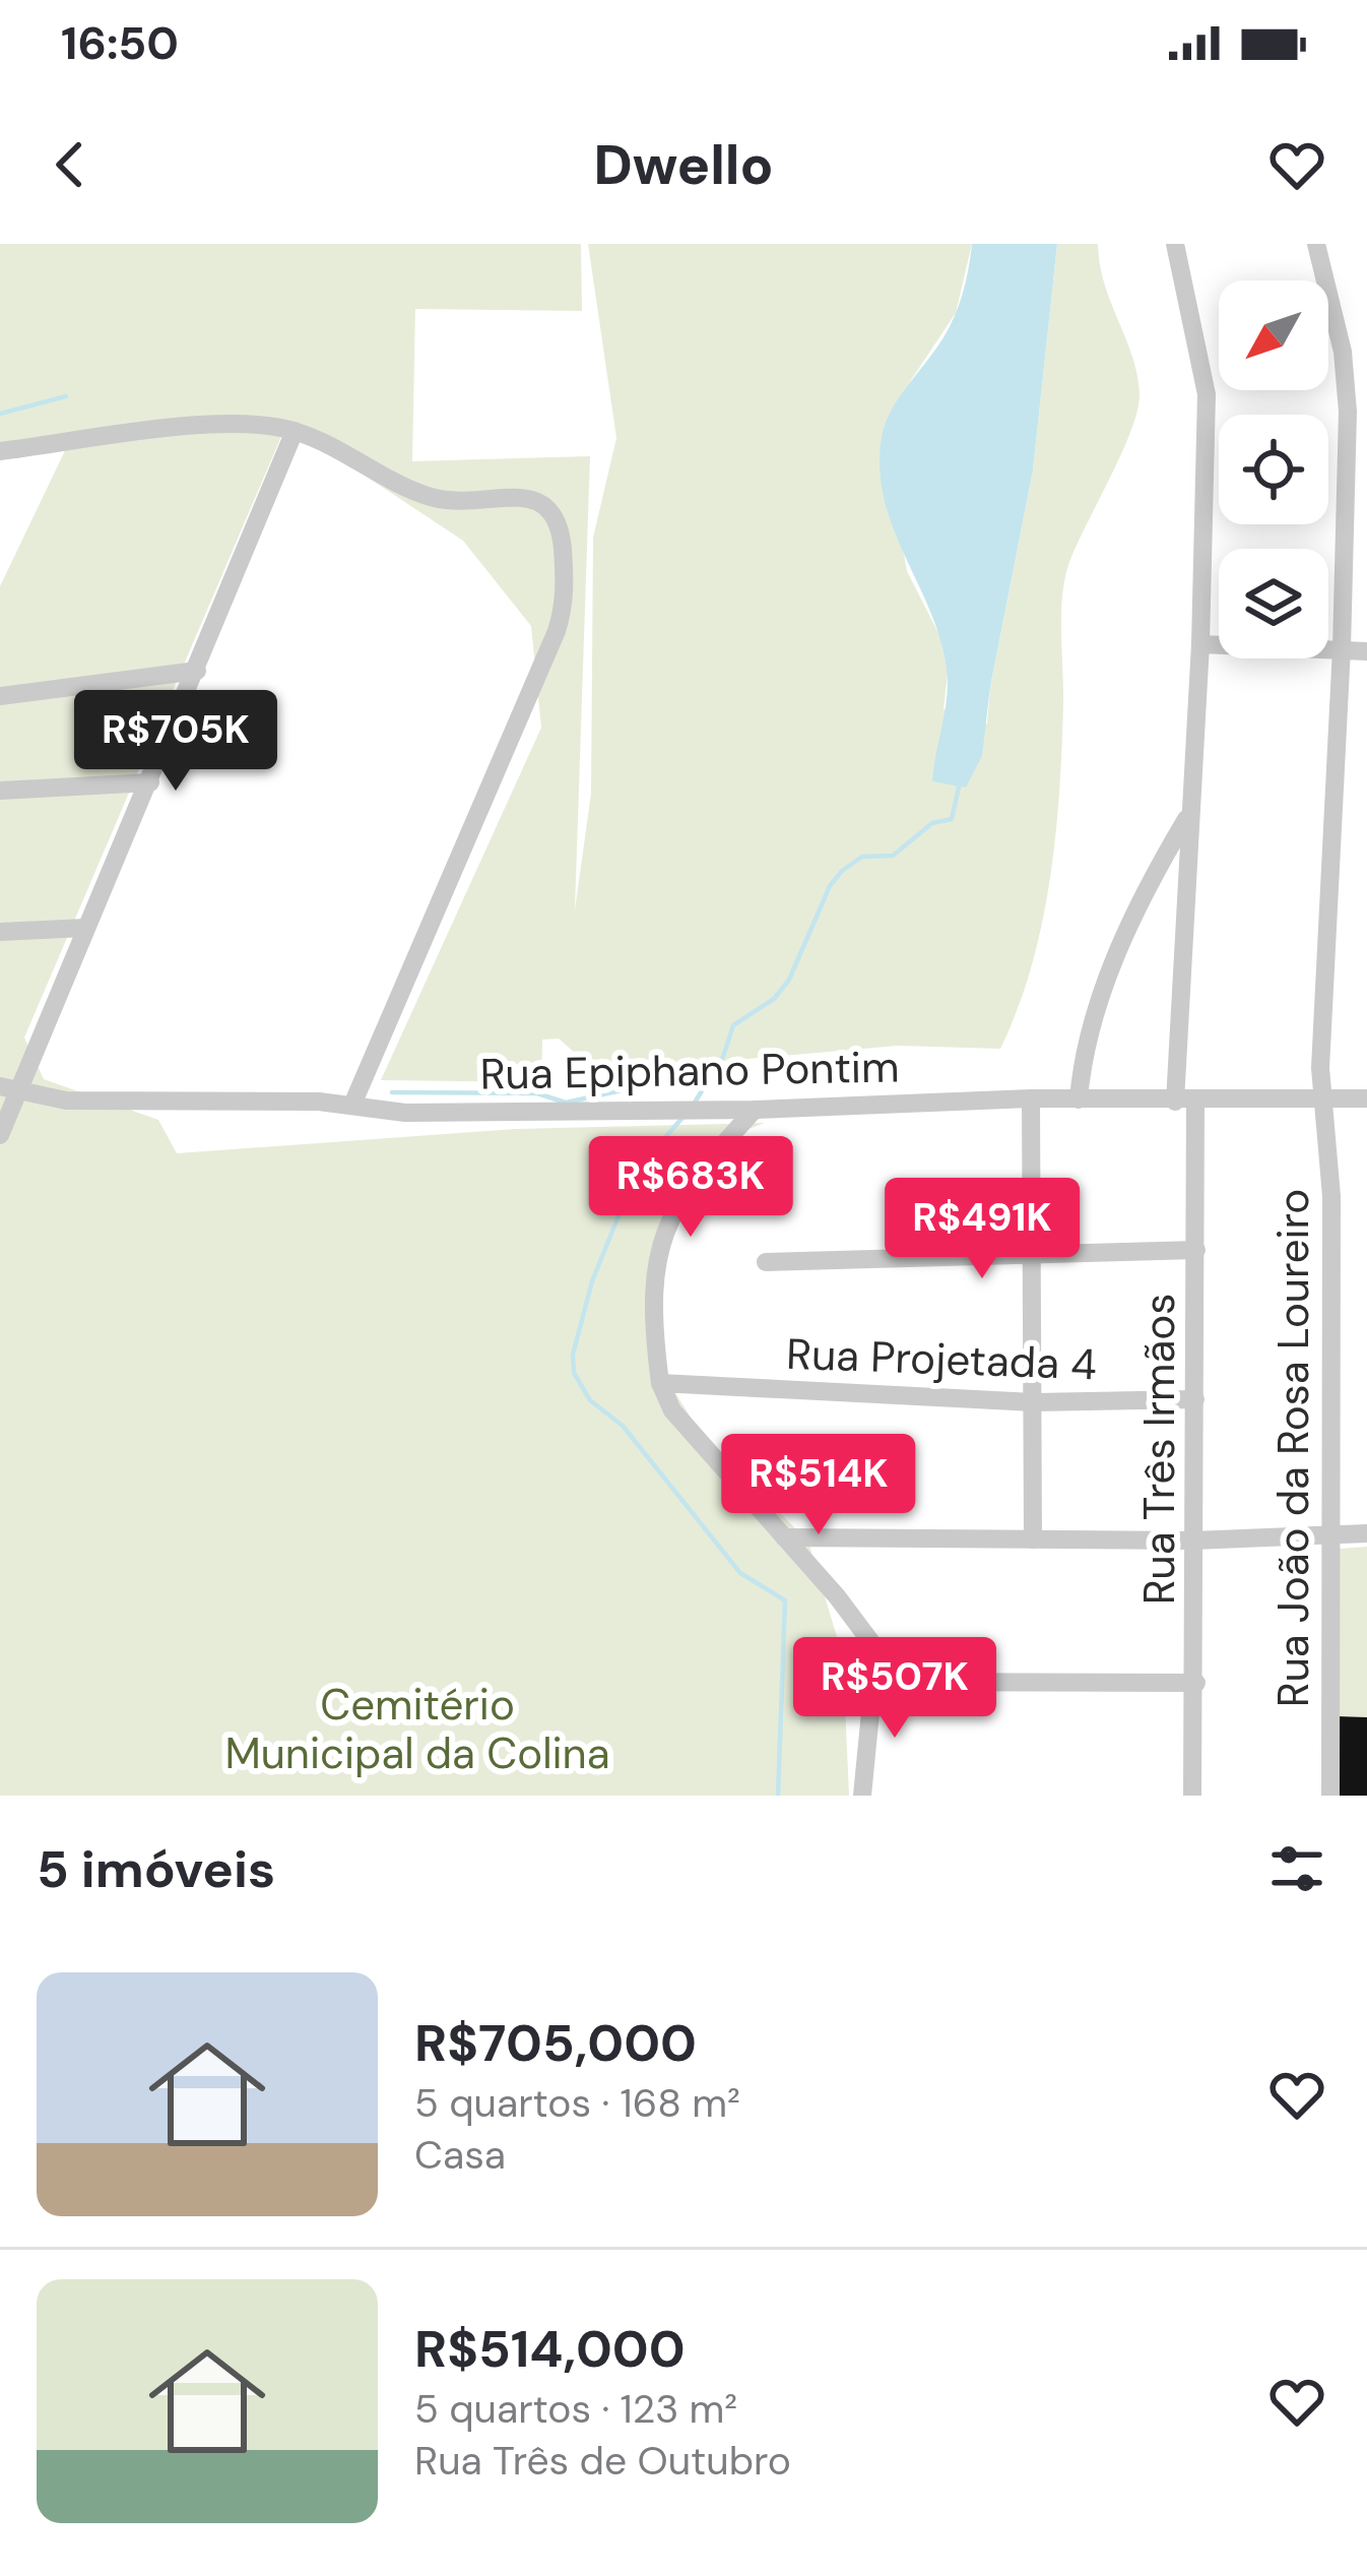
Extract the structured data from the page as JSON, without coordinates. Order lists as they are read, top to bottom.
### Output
{
  "streets": {
    "street": [
      "Rua Epiphano Pontim",
      "Rua Projetada 4",
      "Rua João da Rosa Loureiro",
      "Rua Três Irmãos"
    ]
  },
  "crossings": [
    ["Rua Epiphano Pontim", "Rua João da Rosa Loureiro"],
    ["Rua Epiphano Pontim", "Rua Três Irmãos"],
    ["Rua Projetada 4", "Rua Três Irmãos"]
  ],
  "parks": ["Cemitério Municipal da Colina"],
  "north": "bottom left",
  "page": {
    "status": "16:50",
    "header": "Dwello",
    "price": [
      "R$705K",
      "R$683K",
      "R$491K",
      "R$514K",
      "R$507K"
    ],
    "heading": "5 imóveis",
    "list": [
      {
        "name": "R$705,000",
        "note": "5 quartos · 168 m² · Casa"
      },
      {
        "name": "R$514,000",
        "note": "5 quartos · 123 m² · Rua Três de Outubro"
      }
    ]
  }
}
